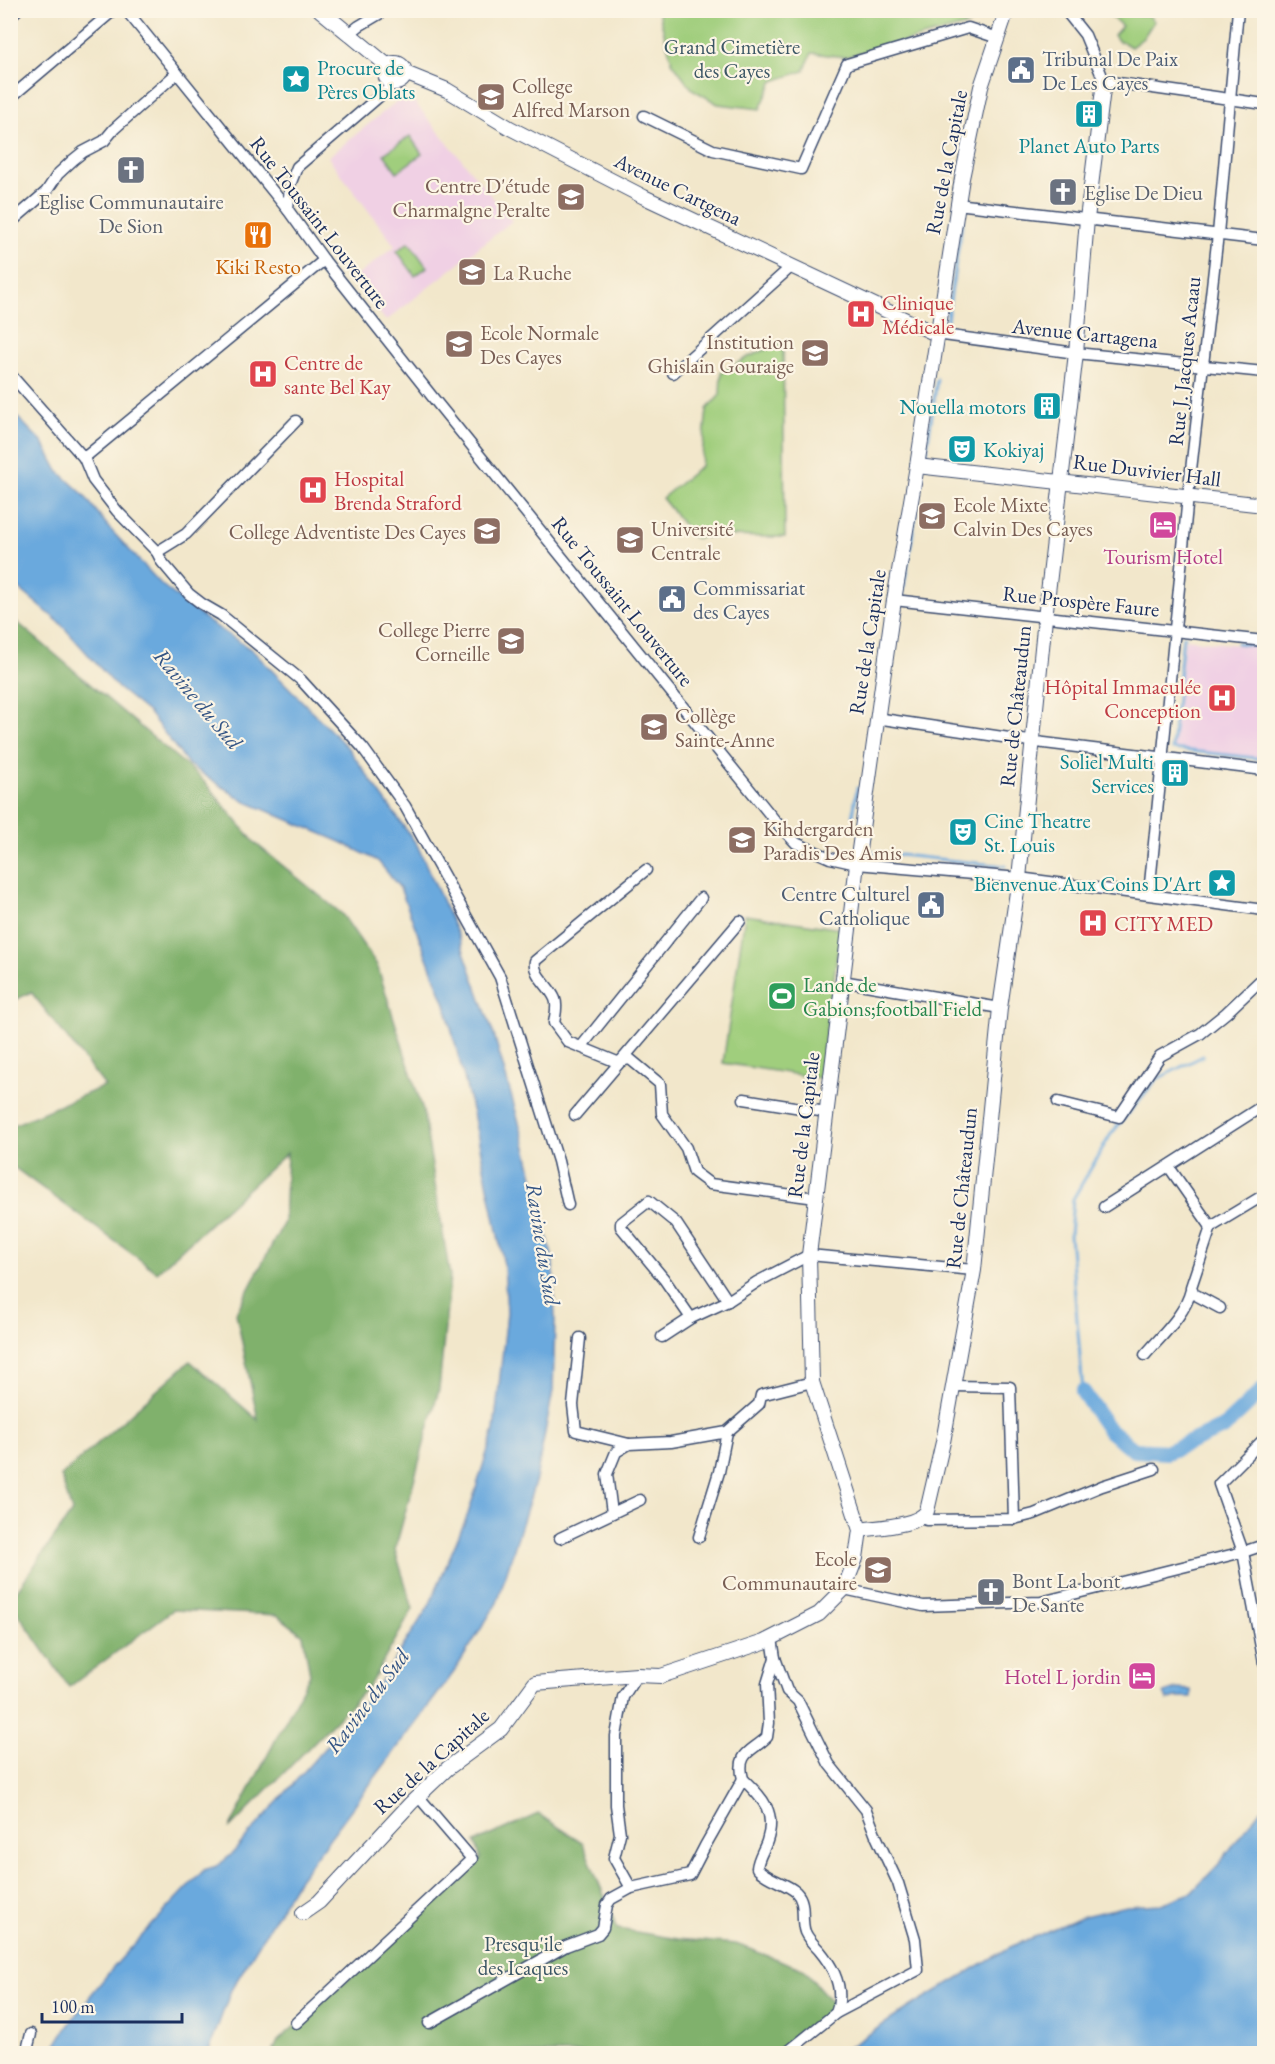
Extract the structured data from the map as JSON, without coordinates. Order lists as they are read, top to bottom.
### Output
{
  "streets": {
    "street": [
      "Rue de la Capitale",
      "Avenue Cartgena",
      "Rue Toussaint Louverture",
      "Avenue Cartagena",
      "Rue J. Jacques Acaau",
      "Rue Duvivier Hall",
      "Rue Prospère Faure",
      "Rue de Châteaudun"
    ]
  },
  "crossings": [
    ["Rue de la Capitale", "Avenue Cartgena"],
    ["Rue de la Capitale", "Rue Toussaint Louverture"],
    ["Rue de la Capitale", "Avenue Cartagena"],
    ["Rue de la Capitale", "Rue Duvivier Hall"],
    ["Rue de la Capitale", "Rue Prospère Faure"],
    ["Avenue Cartgena", "Avenue Cartagena"],
    ["Rue Toussaint Louverture", "Rue J. Jacques Acaau"],
    ["Rue Toussaint Louverture", "Rue de Châteaudun"],
    ["Avenue Cartagena", "Rue J. Jacques Acaau"],
    ["Avenue Cartagena", "Rue de Châteaudun"],
    ["Rue J. Jacques Acaau", "Rue Duvivier Hall"],
    ["Rue J. Jacques Acaau", "Rue Prospère Faure"],
    ["Rue Duvivier Hall", "Rue de Châteaudun"],
    ["Rue Prospère Faure", "Rue de Châteaudun"]
  ],
  "water": ["Ravine du Sud"],
  "parks": ["Grand Cimetière des Cayes", "Presqu'ile des Icaques"],
  "places": {
    "public building": ["Tribunal De Paix De Les Cayes", "Commissariat des Cayes", "Centre Culturel Catholique"],
    "place": ["Procure de Pères Oblats", "Bienvenue Aux Coins D'Art"],
    "school or university": [
      "College Alfred Marson",
      "Centre D'étude Charmalgne Peralte",
      "La Ruche",
      "Ecole Normale Des Cayes",
      "Institution Ghislain Gouraige",
      "Ecole Mixte Calvin Des Cayes",
      "College Adventiste Des Cayes",
      "Université Centrale",
      "College Pierre Corneille",
      "Collège Sainte-Anne",
      "Kihdergarden Paradis Des Amis",
      "Ecole Communautaire"
    ],
    "building": ["Planet Auto Parts", "Nouella motors", "Soliel Multi Services"],
    "church": ["Eglise Communautaire De Sion", "Eglise De Dieu", "Bont La bont De Sante"],
    "restaurant": ["Kiki Resto"],
    "hospital": [
      "Clinique Médicale",
      "Centre de sante Bel Kay",
      "Hospital Brenda Straford",
      "Hôpital Immaculée Conception",
      "CITY MED"
    ],
    "theatre": ["Kokiyaj", "Cine Theatre St. Louis"],
    "hotel": ["Tourism Hotel", "Hotel L jordin"],
    "sports": ["Lande de Gabions;football Field"]
  },
  "scale_bar": "100 m"
}
